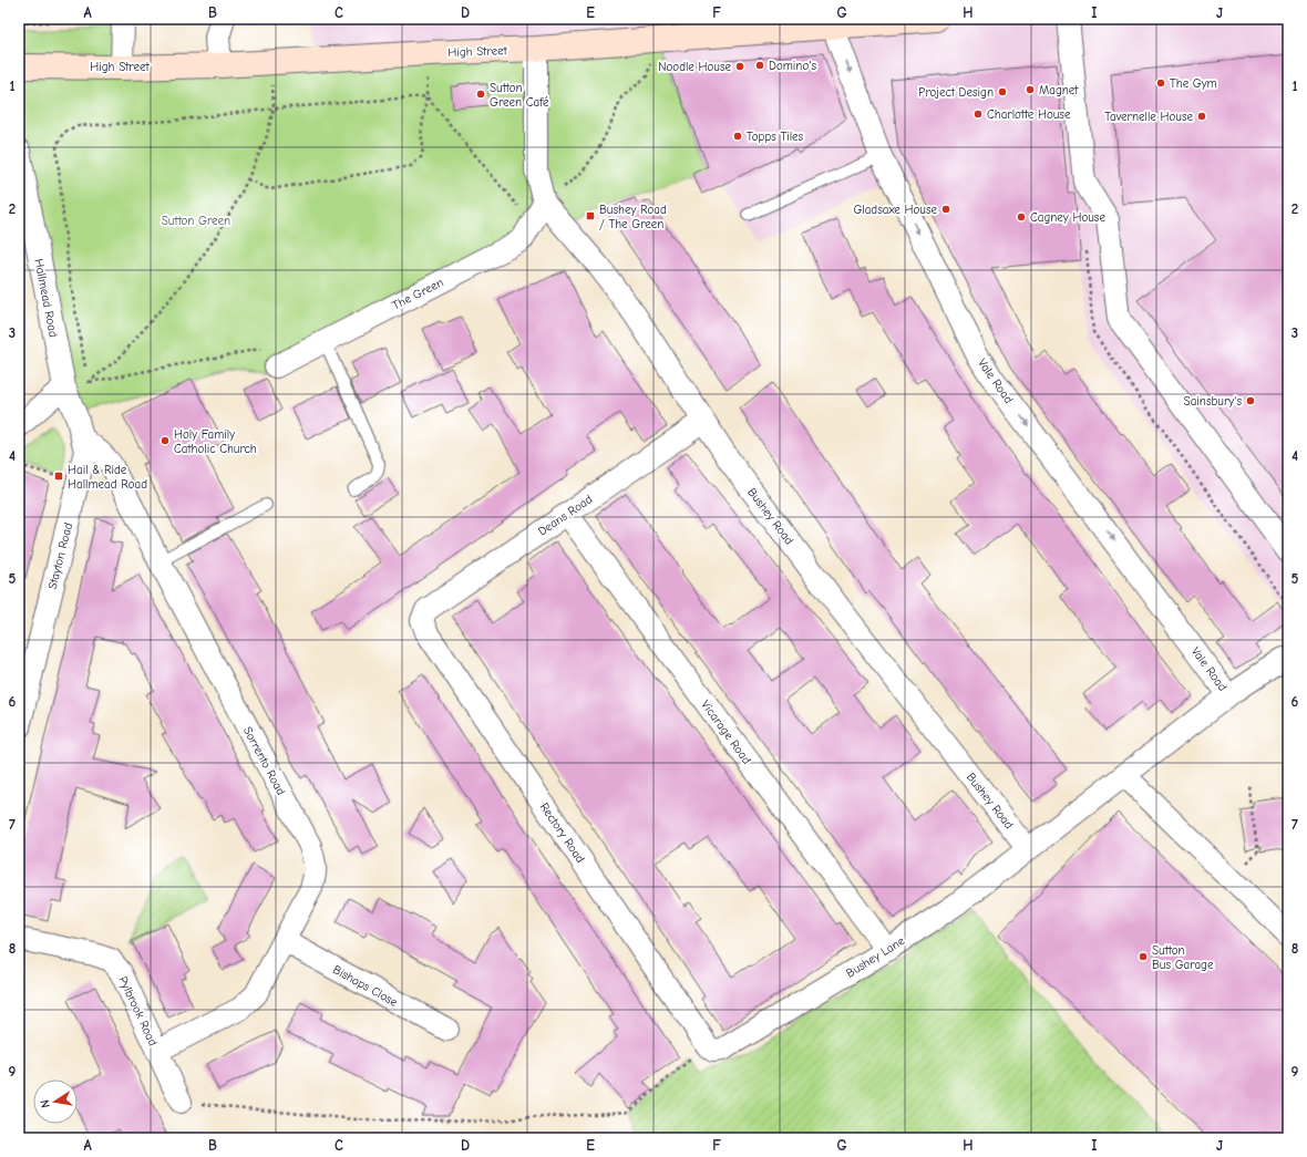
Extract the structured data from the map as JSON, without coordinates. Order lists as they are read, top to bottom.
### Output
{
  "streets": {
    "main road": ["High Street"],
    "street": [
      "The Green",
      "Hallmead Road",
      "Vale Road",
      "Deans Road",
      "Bushey Road",
      "Stayton Road",
      "Vicarage Road",
      "Sorrento Road",
      "Rectory Road",
      "Bushey Lane",
      "Bishops Close",
      "Pylbrook Road"
    ]
  },
  "crossings": [
    ["High Street", "Vale Road"],
    ["High Street", "Bushey Road"],
    ["The Green", "Bushey Road"],
    ["Hallmead Road", "Stayton Road"],
    ["Deans Road", "Bushey Road"],
    ["Deans Road", "Vicarage Road"],
    ["Deans Road", "Rectory Road"],
    ["Bushey Road", "Bushey Lane"],
    ["Stayton Road", "Sorrento Road"],
    ["Vicarage Road", "Bushey Lane"],
    ["Sorrento Road", "Bishops Close"],
    ["Sorrento Road", "Pylbrook Road"],
    ["Rectory Road", "Bushey Lane"]
  ],
  "parks": ["Sutton Green"],
  "places": {
    "other": [
      "Domino's",
      "Noodle House",
      "The Gym",
      "Magnet",
      "Project Design",
      "Sutton Green Café",
      "Charlotte House",
      "Tavernelle House",
      "Topps Tiles",
      "Gladsaxe House",
      "Cagney House",
      "Sainsbury's",
      "Holy Family Catholic Church",
      "Sutton Bus Garage"
    ],
    "transit": ["Bushey Road / The Green", "Hail & Ride Hallmead Road"]
  },
  "north": "left",
  "grid": {
    "columns": [
      "A",
      "B",
      "C",
      "D",
      "E",
      "F",
      "G",
      "H",
      "I",
      "J"
    ],
    "rows": [
      "1",
      "2",
      "3",
      "4",
      "5",
      "6",
      "7",
      "8",
      "9"
    ]
  }
}
